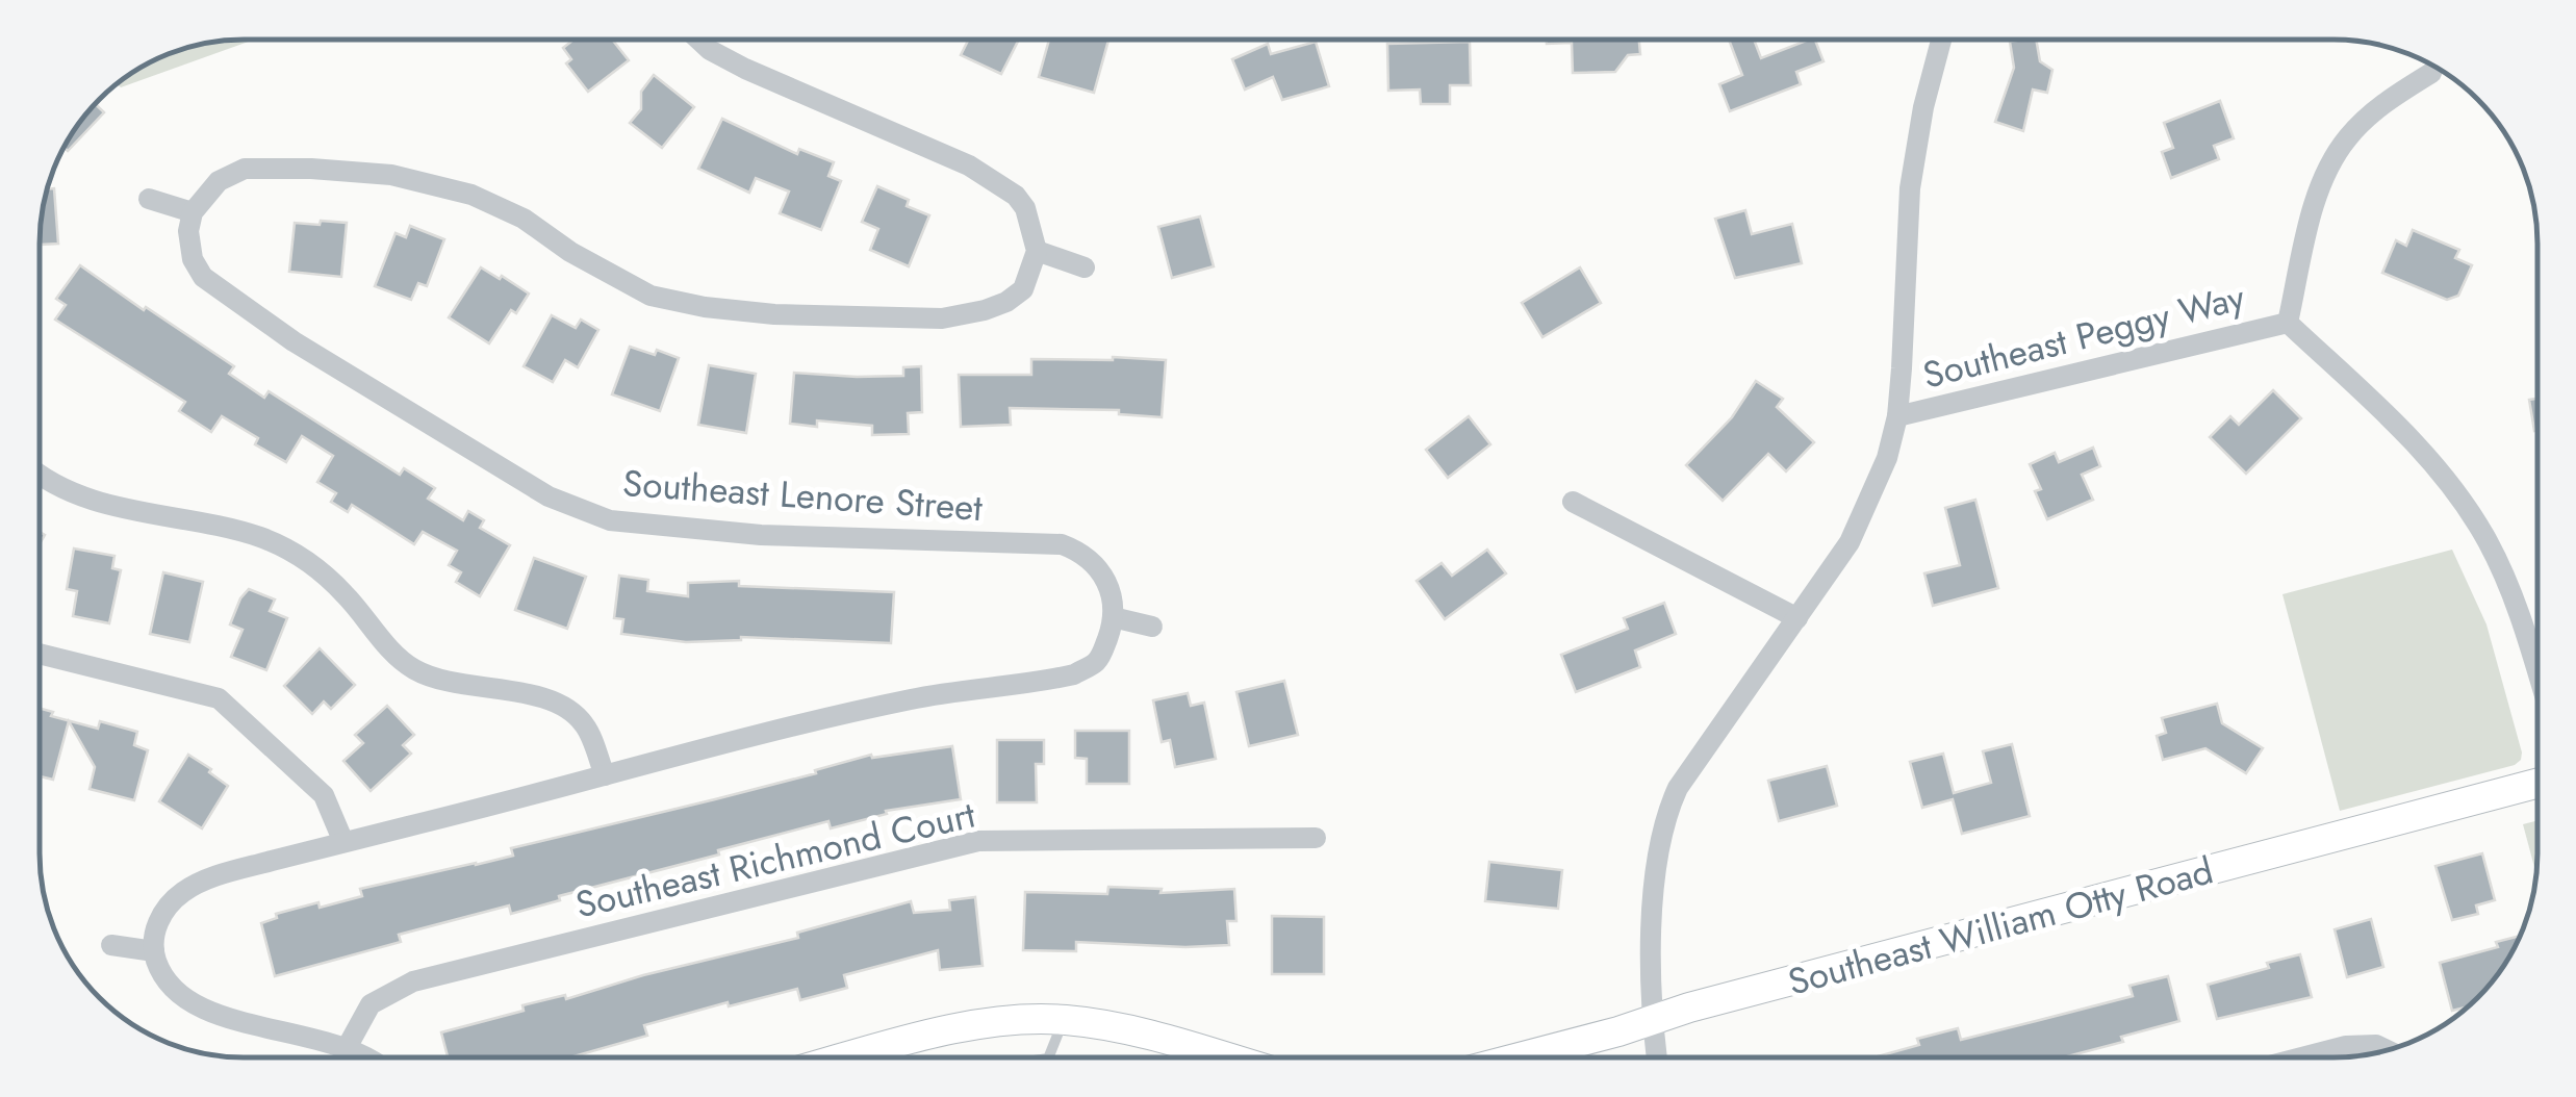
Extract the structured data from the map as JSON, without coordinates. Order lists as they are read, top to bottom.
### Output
{
  "streets": {
    "street": [
      "Southeast Peggy Way",
      "Southeast Lenore Street",
      "Southeast Richmond Court",
      "Southeast William Otty Road"
    ]
  }
}
